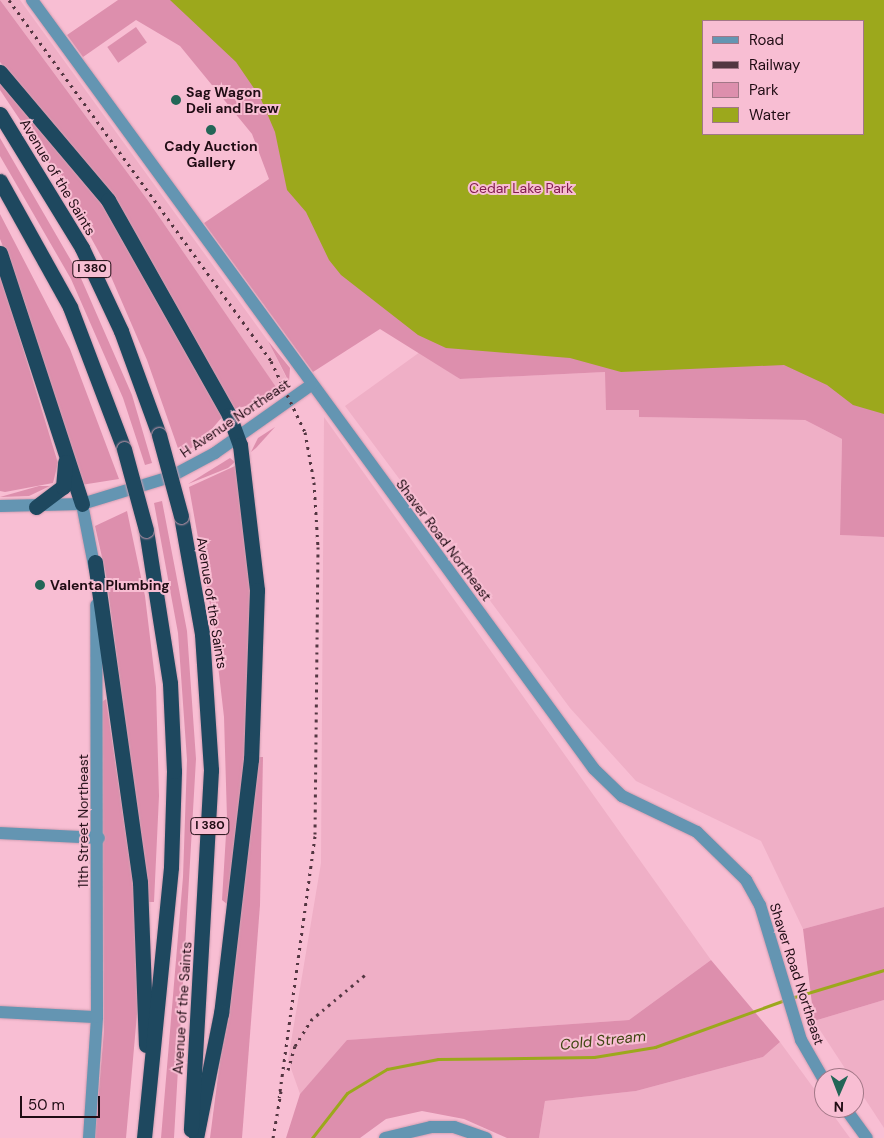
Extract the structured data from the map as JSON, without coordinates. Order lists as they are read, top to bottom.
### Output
{
  "streets": {
    "highway": ["Avenue of the Saints", "I 380"],
    "street": ["H Avenue Northeast", "Shaver Road Northeast", "11th Street Northeast"]
  },
  "crossings": [
    ["H Avenue Northeast", "Shaver Road Northeast"],
    ["H Avenue Northeast", "11th Street Northeast"]
  ],
  "water": ["Cold Stream"],
  "parks": ["Cedar Lake Park"],
  "places": ["Sag Wagon Deli and Brew", "Cady Auction Gallery", "Valenta Plumbing"],
  "legend": [
    "Road",
    "Railway",
    "Park",
    "Water"
  ],
  "scale_bar": "50 m",
  "north": "bottom"
}
